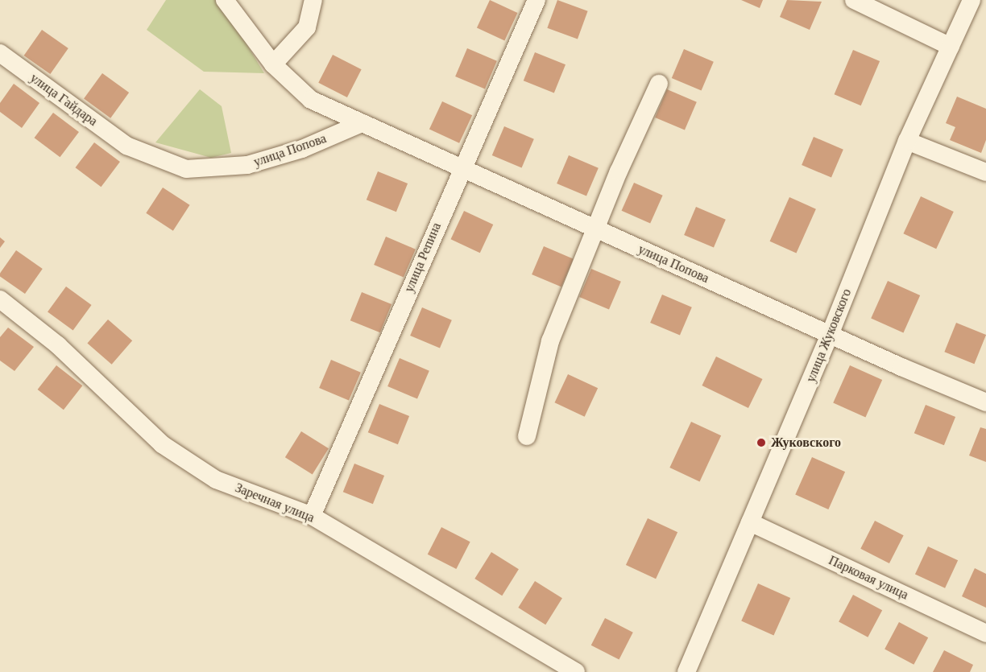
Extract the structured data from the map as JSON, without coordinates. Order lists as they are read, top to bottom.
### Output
{
  "streets": {
    "street": [
      "улица Гайдара",
      "улица Попова",
      "улица Репина",
      "улица Жуковского",
      "Заречная улица",
      "Парковая улица"
    ]
  },
  "crossings": [
    ["улица Гайдара", "улица Попова"],
    ["улица Попова", "улица Репина"],
    ["улица Попова", "улица Жуковского"],
    ["улица Репина", "Заречная улица"],
    ["улица Жуковского", "Парковая улица"]
  ],
  "places": ["Жуковского"]
}
